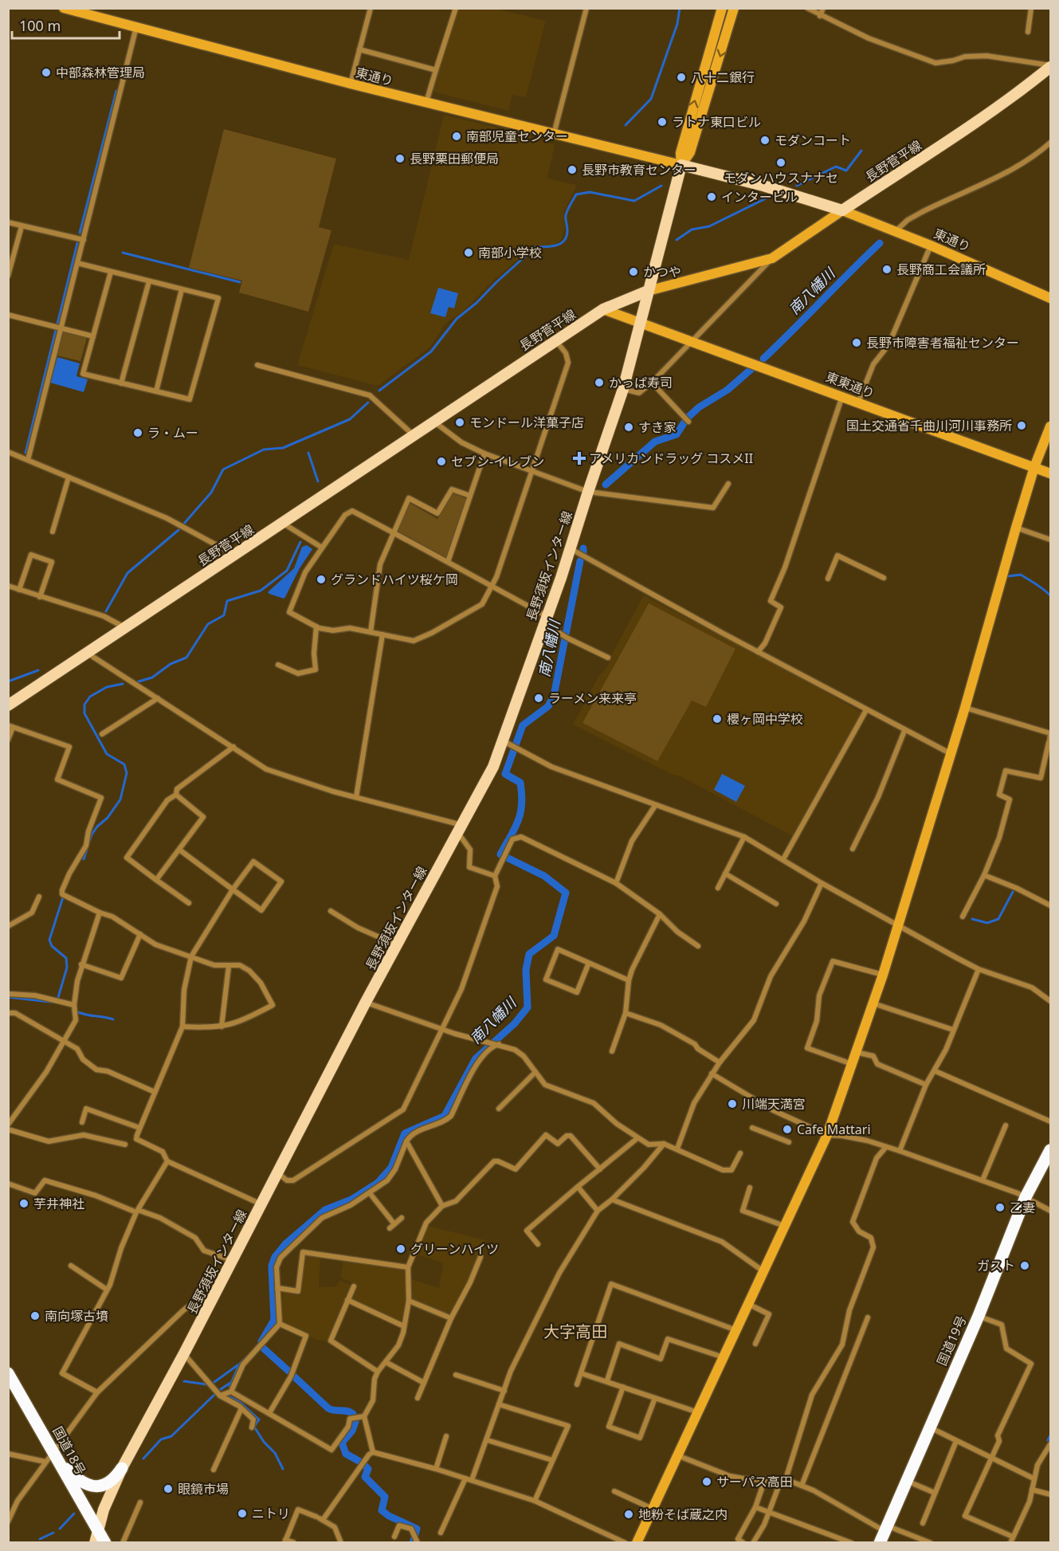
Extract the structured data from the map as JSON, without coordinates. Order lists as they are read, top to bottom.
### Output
{
  "streets": {
    "highway": ["国道19号", "国道18号"],
    "main road": ["長野菅平線", "長野須坂インター線"],
    "street": ["東通り", "東東通り"]
  },
  "crossings": [
    ["東通り", "長野菅平線"],
    ["長野菅平線", "東東通り"],
    ["長野菅平線", "長野須坂インター線"],
    ["東東通り", "長野須坂インター線"],
    ["長野須坂インター線", "国道18号"]
  ],
  "districts": ["大字高田"],
  "water": ["南八幡川"],
  "places": {
    "other": [
      "中部森林管理局",
      "八十二銀行",
      "ラトナ東口ビル",
      "南部児童センター",
      "モダンコート",
      "長野栗田郵便局",
      "モダンハウスナナセ",
      "長野市教育センター",
      "インタービル",
      "南部小学校",
      "長野商工会議所",
      "かつや",
      "長野市障害者福祉センター",
      "かっぱ寿司",
      "モンドール洋菓子店",
      "国土交通省千曲川河川事務所",
      "すき家",
      "ラ・ムー",
      "セブン-イレブン",
      "グランドハイツ桜ケ岡",
      "ラーメン来来亭",
      "櫻ヶ岡中学校",
      "川端天満宮",
      "Cafe Mattari",
      "芋井神社",
      "乙妻",
      "グリーンハイツ",
      "ガスト",
      "南向塚古墳",
      "サーパス高田",
      "眼鏡市場",
      "ニトリ",
      "地粉そば蔵之内"
    ],
    "health": ["アメリカンドラッグ コスメII"]
  },
  "scale_bar": "100 m"
}
